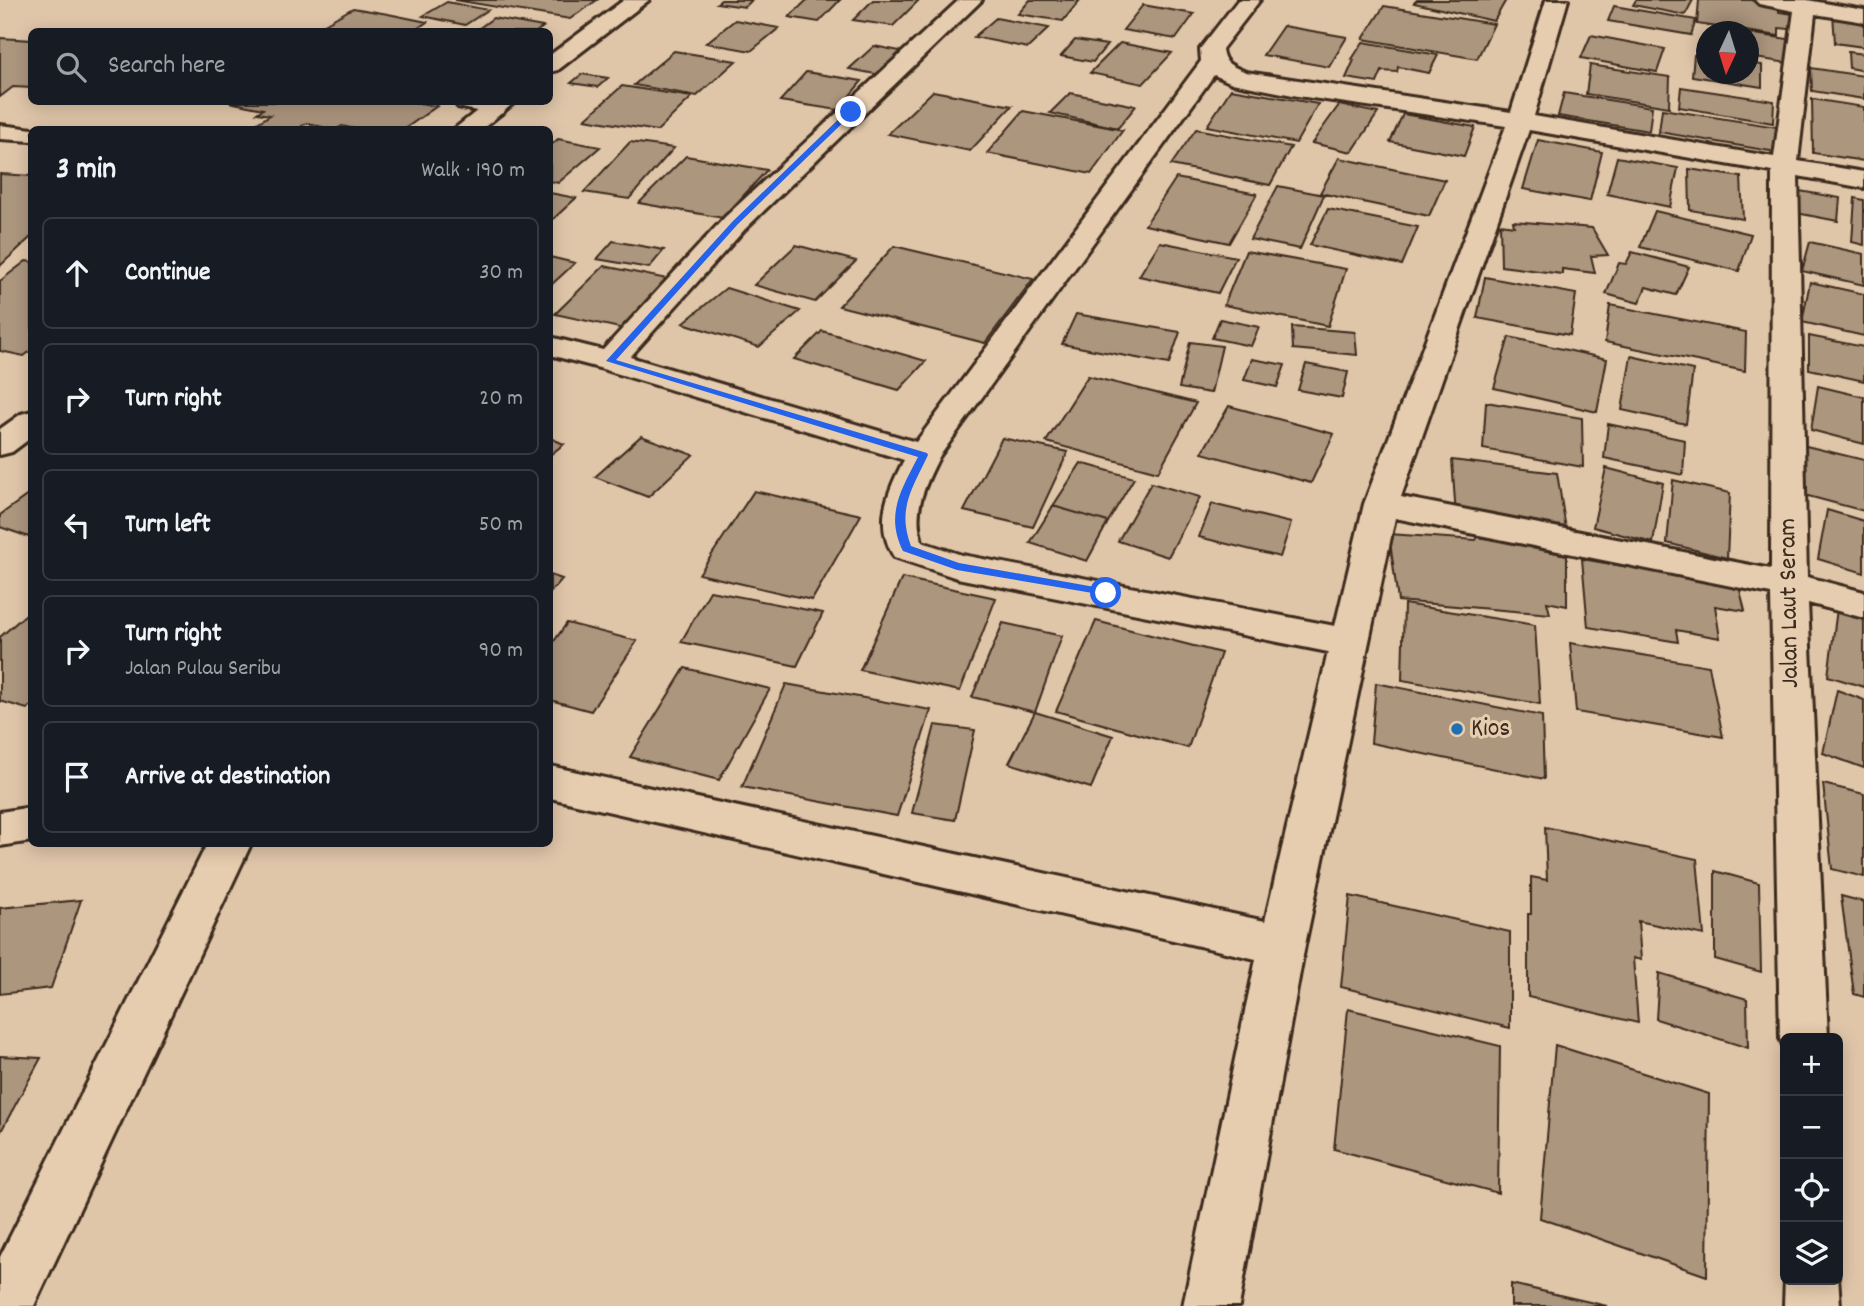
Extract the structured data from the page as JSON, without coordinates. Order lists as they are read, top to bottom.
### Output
{
  "streets": {
    "street": ["Jalan Laut Seram"]
  },
  "places": ["Kios"],
  "north": "bottom",
  "page": {
    "search": "Search here",
    "heading": ["3 min", "Walk · 190 m"],
    "list": [
      ["Continue", "30 m"],
      ["Turn right", "20 m"],
      ["Turn left", "50 m"],
      ["Turn right", "Jalan Pulau Seribu", "90 m"],
      "Arrive at destination"
    ],
    "map_buttons": ["+", "−"]
  }
}
